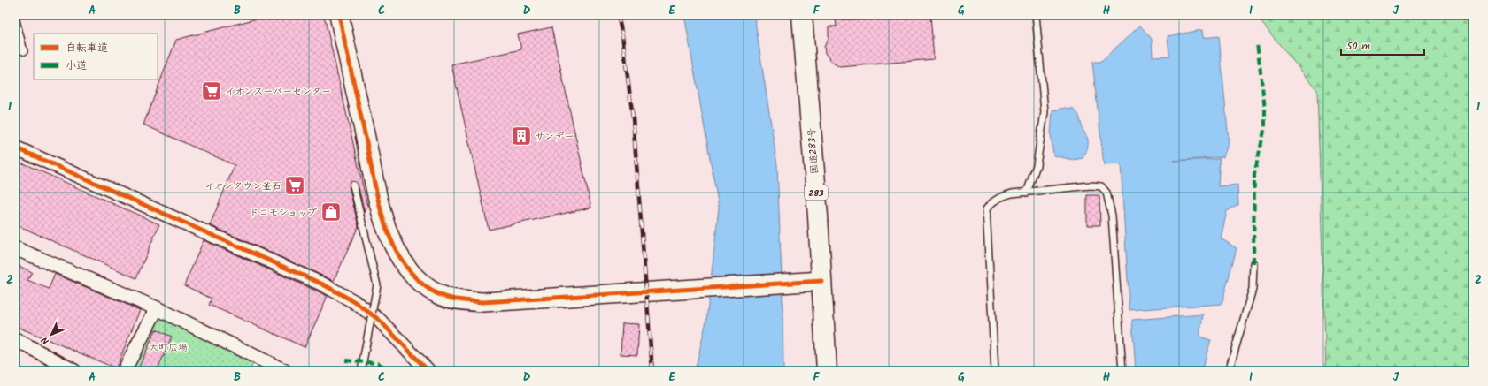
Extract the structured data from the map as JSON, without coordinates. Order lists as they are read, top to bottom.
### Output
{
  "streets": {
    "highway": ["国道283号", "283"]
  },
  "parks": ["大町広場"],
  "places": {
    "supermarket": ["イオンスーパーセンター", "イオンタウン釜石"],
    "building": ["サンデー"],
    "shop": ["ドコモショップ"]
  },
  "legend": ["自転車道", "小道"],
  "scale_bar": "50 m",
  "north": "bottom left",
  "grid": {
    "columns": [
      "A",
      "B",
      "C",
      "D",
      "E",
      "F",
      "G",
      "H",
      "I",
      "J"
    ],
    "rows": ["1", "2"]
  }
}
